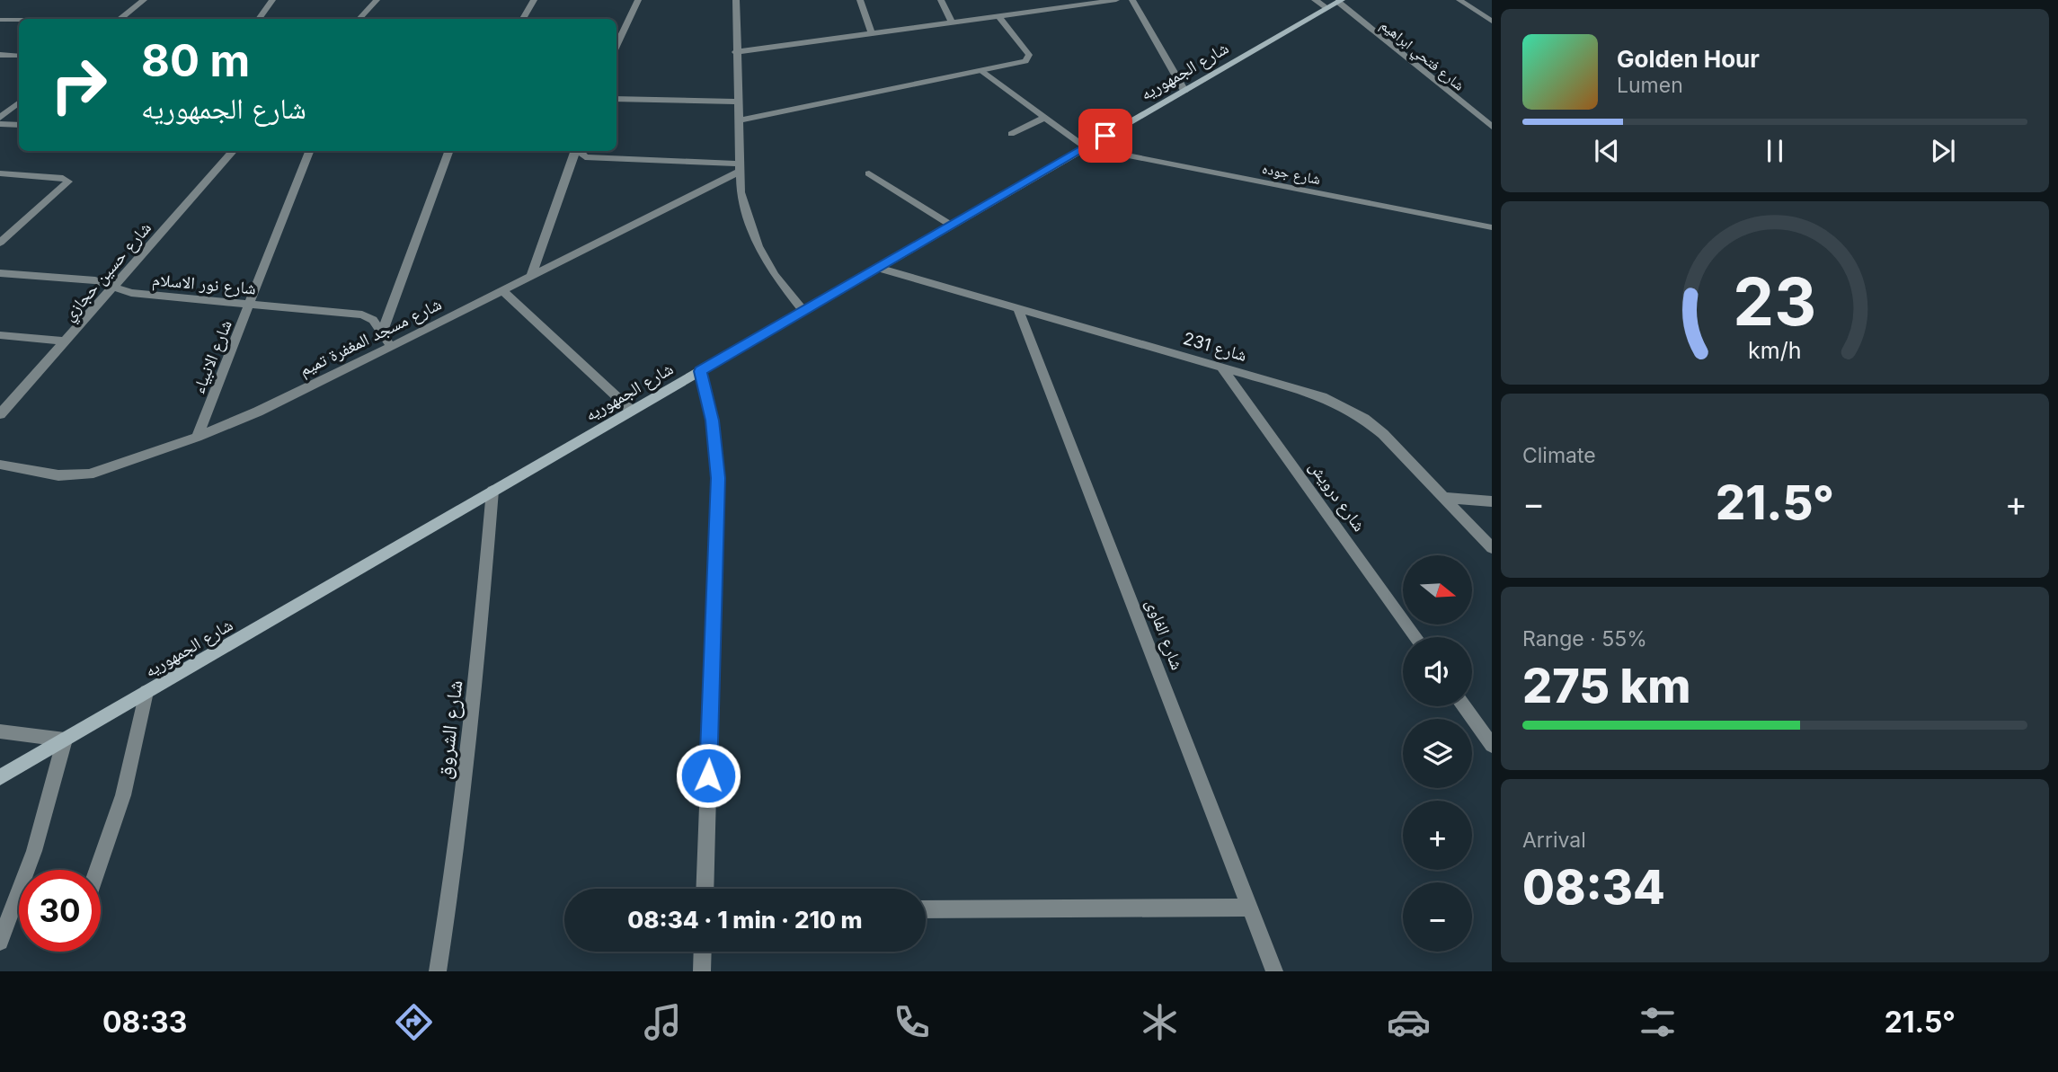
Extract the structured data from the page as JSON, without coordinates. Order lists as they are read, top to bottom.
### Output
{
  "streets": {
    "main road": ["شارع الجمهوريه"],
    "street": [
      "شارع فتحي ابراهيم",
      "شارع جوده",
      "شارع حسين حجازي",
      "شارع نور الاسلام",
      "شارع مسجد المغفرة تميم",
      "شارع 231",
      "شارع الانبياء",
      "شارع درويش",
      "شارع الفاوى",
      "شارع الشروق"
    ]
  },
  "crossings": [
    ["شارع فتحي ابراهيم", "شارع الجمهوريه"],
    ["شارع الجمهوريه", "شارع جوده"],
    ["شارع الجمهوريه", "شارع 231"],
    ["شارع الجمهوريه", "شارع الشروق"],
    ["شارع حسين حجازي", "شارع نور الاسلام"],
    ["شارع نور الاسلام", "شارع مسجد المغفرة تميم"],
    ["شارع نور الاسلام", "شارع الانبياء"],
    ["شارع مسجد المغفرة تميم", "شارع الانبياء"],
    ["شارع 231", "شارع درويش"],
    ["شارع 231", "شارع الفاوى"]
  ],
  "north": "right",
  "page": {
    "turn": ["80 m", "شارع الجمهوريه"],
    "song": ["Golden Hour", "Lumen"],
    "tile": [
      "Climate",
      ["Range · 55%", "275 km"],
      ["Arrival", "08:34"]
    ],
    "heat": ["−", "21.5°", "+"],
    "map_buttons": ["+", "−"],
    "limit": "30",
    "trip": "08:34 · 1 min · 210 m",
    "tabs": ["08:33", "21.5°"],
    "gauge": ["23", "km/h"]
  }
}
